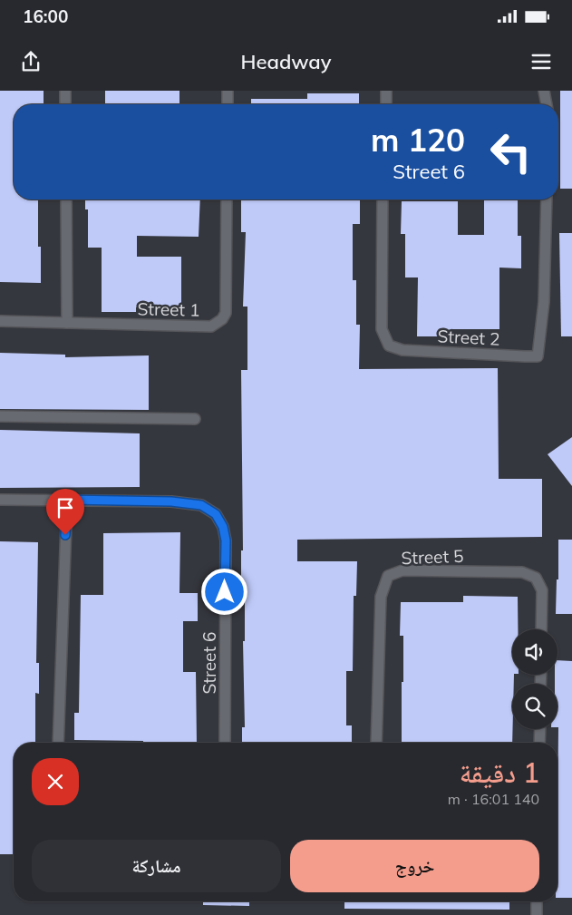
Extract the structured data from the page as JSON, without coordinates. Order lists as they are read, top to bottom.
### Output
{
  "streets": {
    "street": [
      "Street 1",
      "Street 2",
      "Street 5",
      "Street 6"
    ]
  },
  "page": {
    "status": "16:00",
    "header": "Headway",
    "turn": ["120 m", "Street 6"],
    "heading": ["1 دقيقة", "140 m · 16:01"],
    "buttons": ["خروج", "مشاركة"]
  }
}
